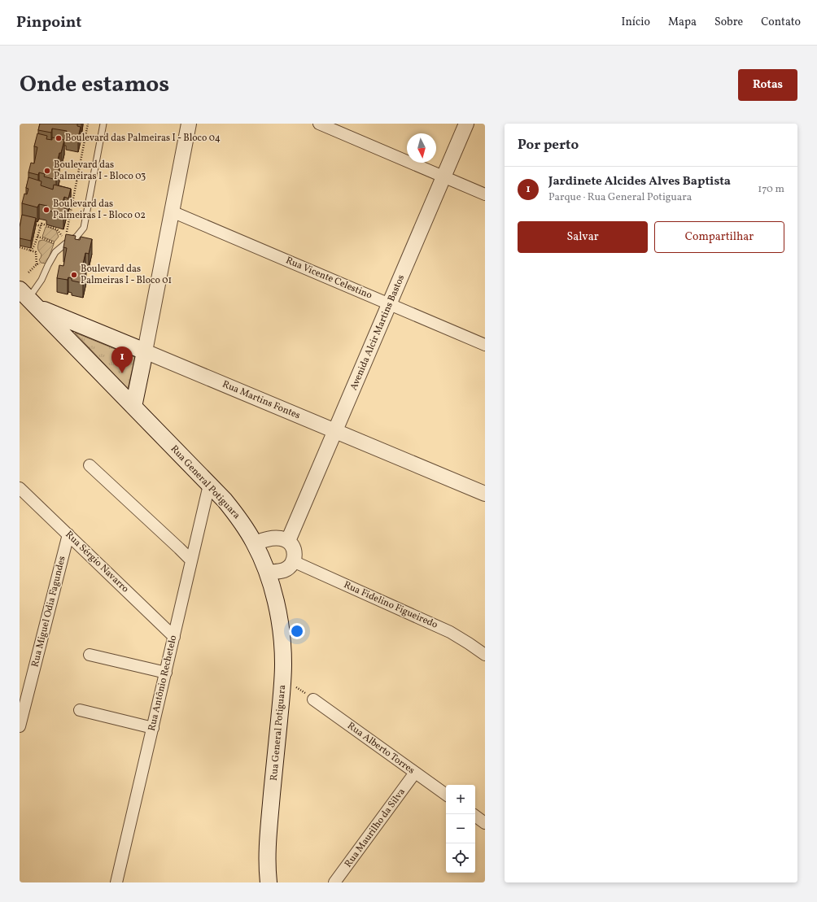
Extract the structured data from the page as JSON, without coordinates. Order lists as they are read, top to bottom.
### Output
{
  "streets": {
    "main road": ["Rua Martins Fontes", "Rua General Potiguara"],
    "street": [
      "Rua Vicente Celestino",
      "Avenida Alcir Martins Bastos",
      "Rua Sérgio Navarro",
      "Rua Fidelino Figueiredo",
      "Rua Miguel Odia Fagundes",
      "Rua Antônio Rechetelo",
      "Rua Alberto Torres",
      "Rua Maurilho da Silva"
    ]
  },
  "crossings": [
    ["Rua Vicente Celestino", "Avenida Alcir Martins Bastos"],
    ["Avenida Alcir Martins Bastos", "Rua Martins Fontes"],
    ["Avenida Alcir Martins Bastos", "Rua General Potiguara"],
    ["Avenida Alcir Martins Bastos", "Rua Fidelino Figueiredo"],
    ["Rua Martins Fontes", "Rua General Potiguara"],
    ["Rua General Potiguara", "Rua Fidelino Figueiredo"],
    ["Rua General Potiguara", "Rua Antônio Rechetelo"],
    ["Rua Sérgio Navarro", "Rua Miguel Odia Fagundes"],
    ["Rua Sérgio Navarro", "Rua Antônio Rechetelo"],
    ["Rua Alberto Torres", "Rua Maurilho da Silva"]
  ],
  "places": [
    "Boulevard das Palmeiras I - Bloco 04",
    "Boulevard das Palmeiras I - Bloco 03",
    "Boulevard das Palmeiras I - Bloco 02",
    "Boulevard das Palmeiras I - Bloco 01"
  ],
  "north": "bottom",
  "page": {
    "header": "Pinpoint",
    "nav": [
      "Início",
      "Mapa",
      "Sobre",
      "Contato"
    ],
    "title": "Onde estamos",
    "buttons": [
      "Rotas",
      ["Salvar", "Compartilhar"]
    ],
    "heading": "Por perto",
    "list": [
      {
        "mark": "1",
        "name": "Jardinete Alcides Alves Baptista",
        "note": "Parque · Rua General Potiguara",
        "value": "170 m"
      }
    ],
    "pins": "1",
    "map_buttons": ["+", "−"]
  }
}
